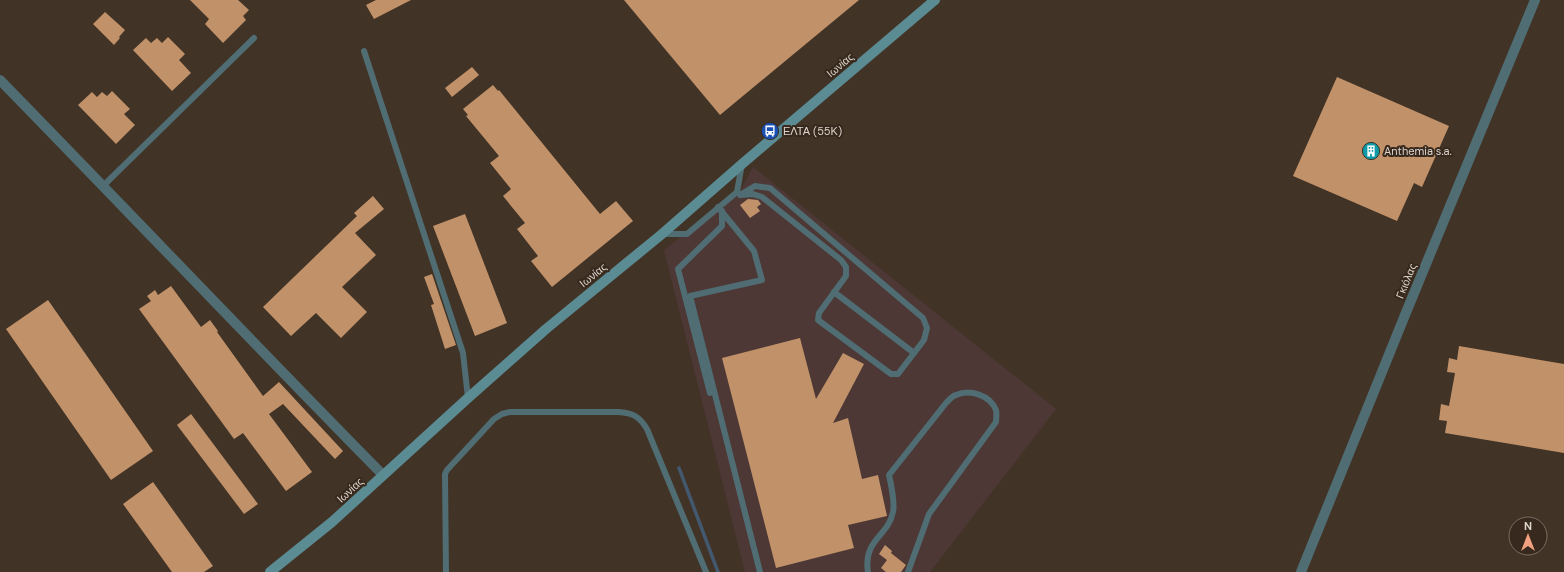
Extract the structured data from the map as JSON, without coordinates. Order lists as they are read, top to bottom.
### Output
{
  "streets": {
    "street": ["Ιωνίας", "Γκιόλας"]
  },
  "places": {
    "bus stop": ["ΕΛΤΑ (55Κ)"],
    "building": ["Anthemia s.a."]
  },
  "north": "top"
}
